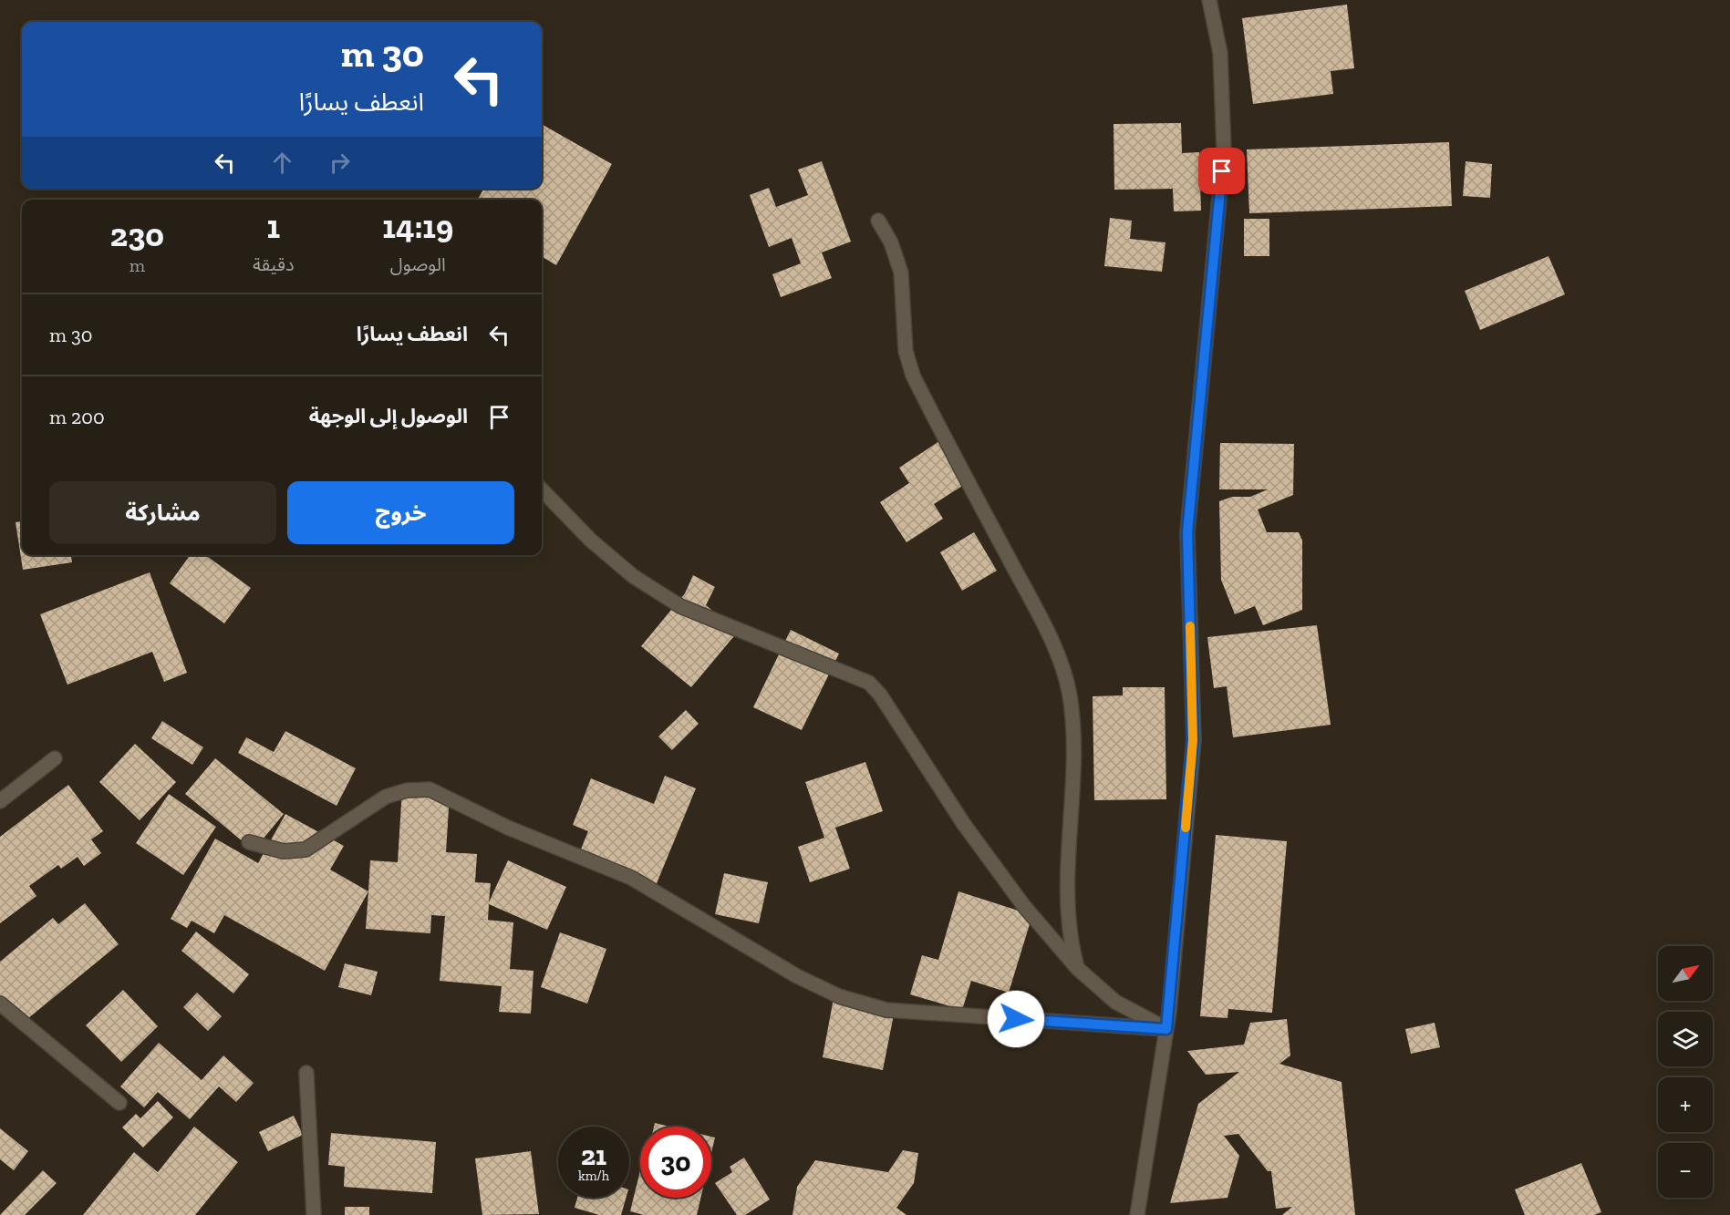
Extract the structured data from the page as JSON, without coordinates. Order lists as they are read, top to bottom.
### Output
{
  "north": "top right",
  "page": {
    "turn": ["30 m", "انعطف يسارًا"],
    "eta": [
      "14:19",
      "الوصول",
      "1",
      "دقيقة",
      "230",
      "m"
    ],
    "list": [
      {
        "name": "انعطف يسارًا",
        "value": "30 m"
      },
      {
        "name": "الوصول إلى الوجهة",
        "value": "200 m"
      }
    ],
    "buttons": ["خروج", "مشاركة"],
    "map_buttons": ["+", "−"],
    "speed": "21 km/h",
    "limit": "30"
  }
}
